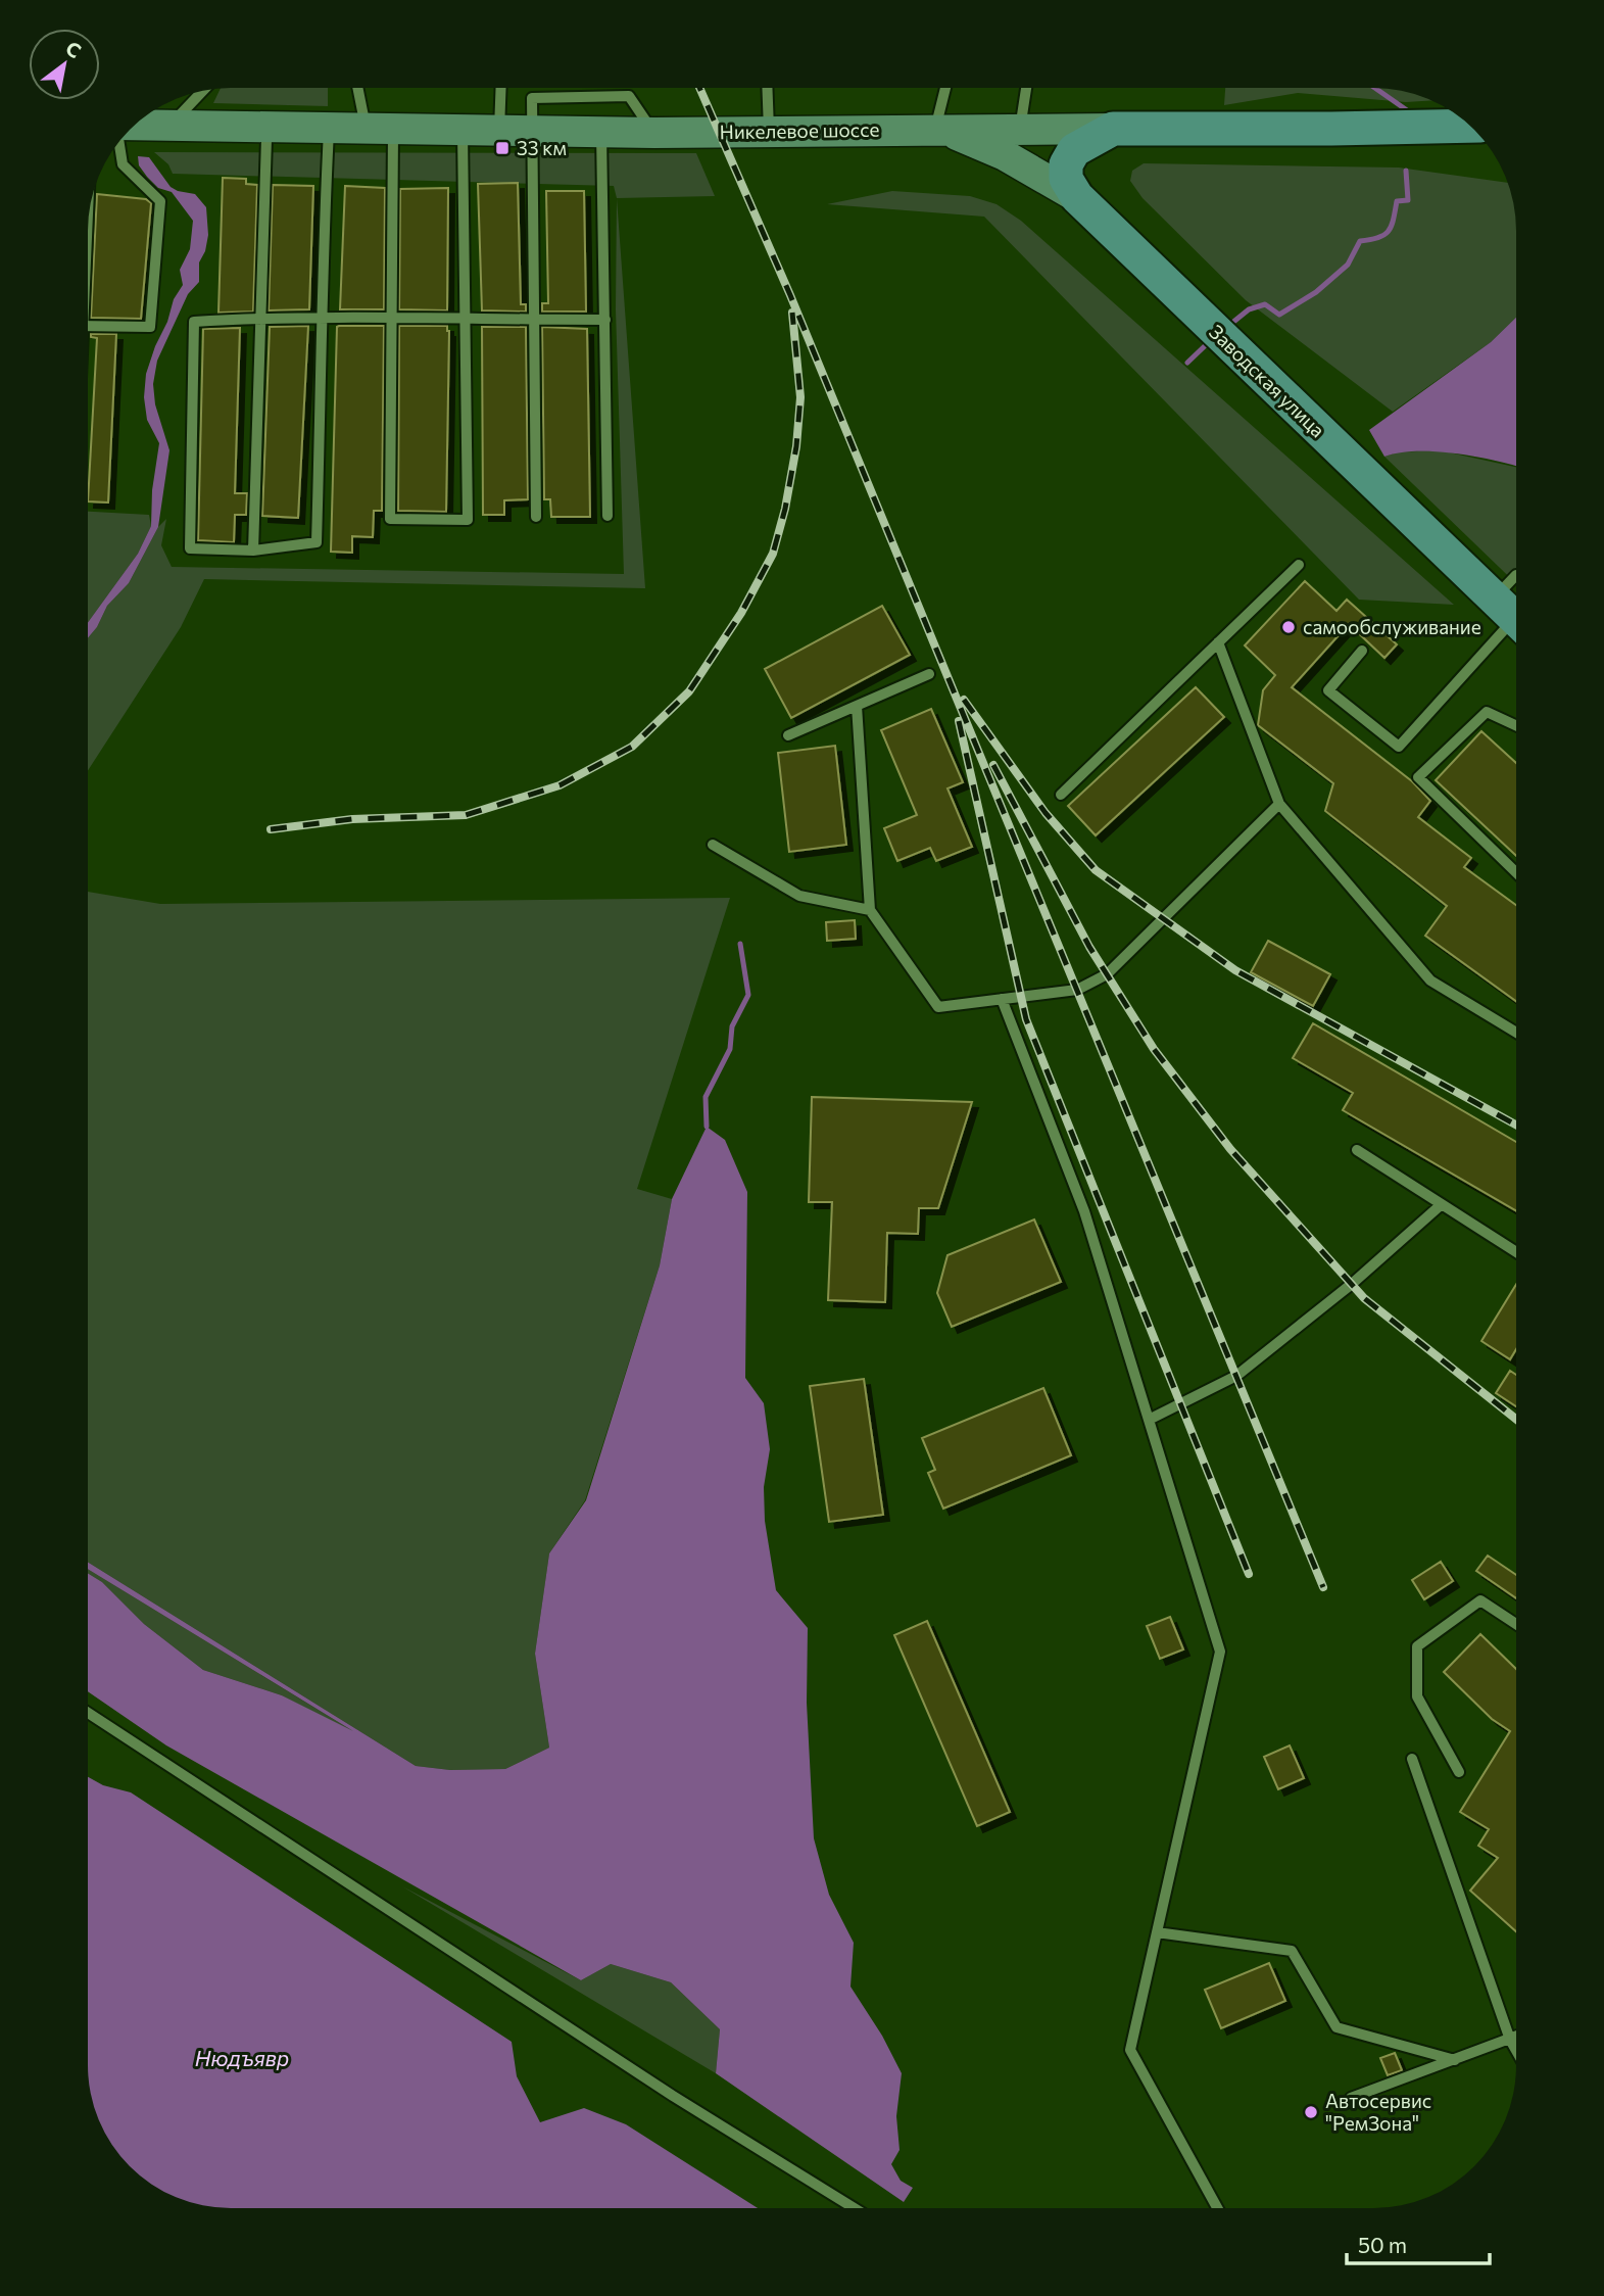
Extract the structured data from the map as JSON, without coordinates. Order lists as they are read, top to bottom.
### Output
{
  "streets": {
    "main road": ["Никелевое шоссе", "Заводская улица"]
  },
  "crossings": [
    ["Никелевое шоссе", "Заводская улица"]
  ],
  "water": ["Нюдъявр"],
  "places": {
    "transit": ["33 км"],
    "other": ["самообслуживание", "Автосервис \"РемЗона\""]
  },
  "scale_bar": "50 m",
  "north": "top right"
}
